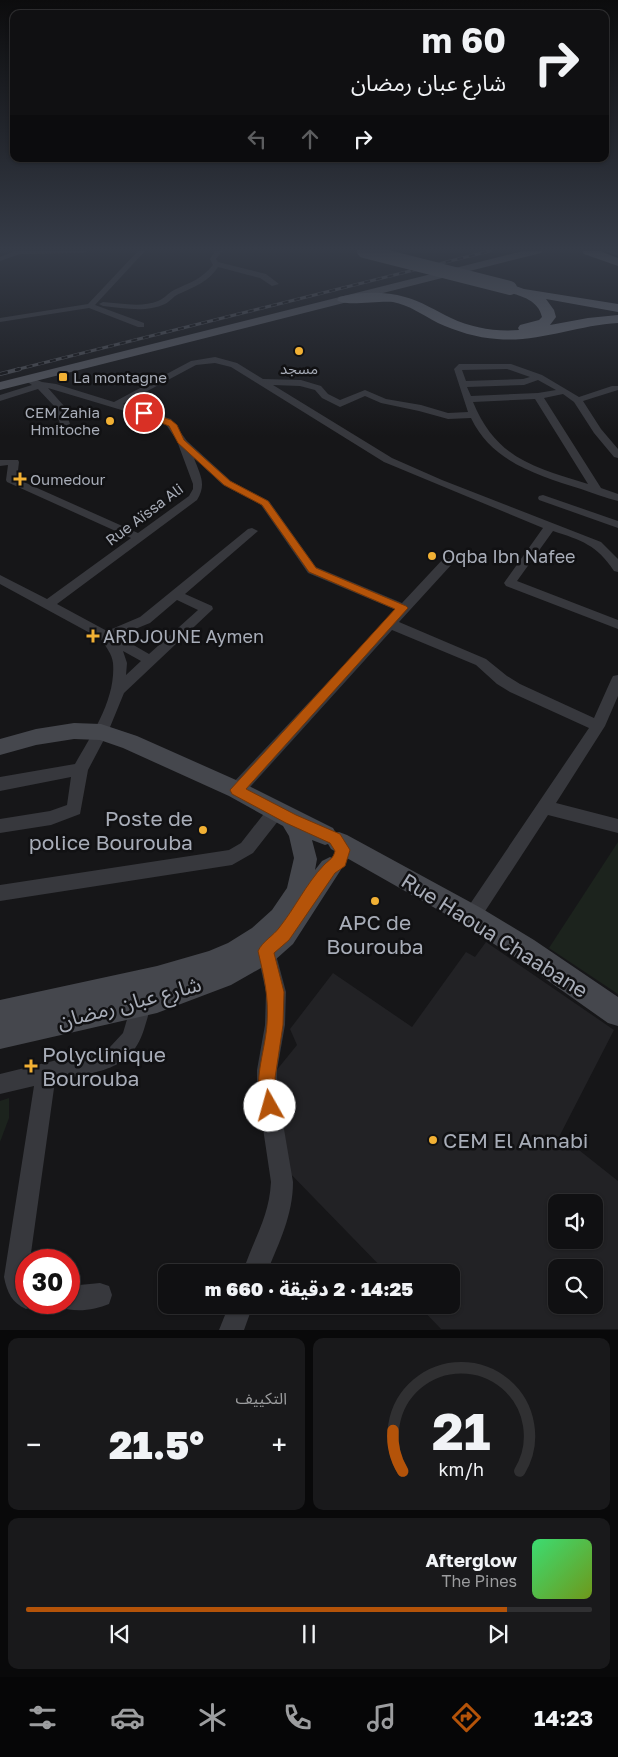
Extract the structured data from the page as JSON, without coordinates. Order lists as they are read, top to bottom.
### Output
{
  "streets": {
    "street": ["Rue Aïssa Ali", "Rue Haoua Chaabane", "شارع عبان رمضان"]
  },
  "crossings": [
    ["Rue Haoua Chaabane", "شارع عبان رمضان"]
  ],
  "places": {
    "other": [
      "مسجد",
      "CEM Zahia Hmitoche",
      "Oqba Ibn Nafee",
      "Poste de police Bourouba",
      "APC de Bourouba",
      "CEM El Annabi"
    ],
    "transit": ["La montagne"],
    "health": ["Oumedour", "ARDJOUNE Aymen", "Polyclinique Bourouba"]
  },
  "page": {
    "turn": ["60 m", "شارع عبان رمضان"],
    "limit": "30",
    "trip": "14:25 · 2 دقيقة · 660 m",
    "tile": "التكييف",
    "heat": ["−", "21.5°", "+"],
    "song": ["Afterglow", "The Pines"],
    "tabs": "14:23",
    "gauge": ["21", "km/h"]
  }
}
